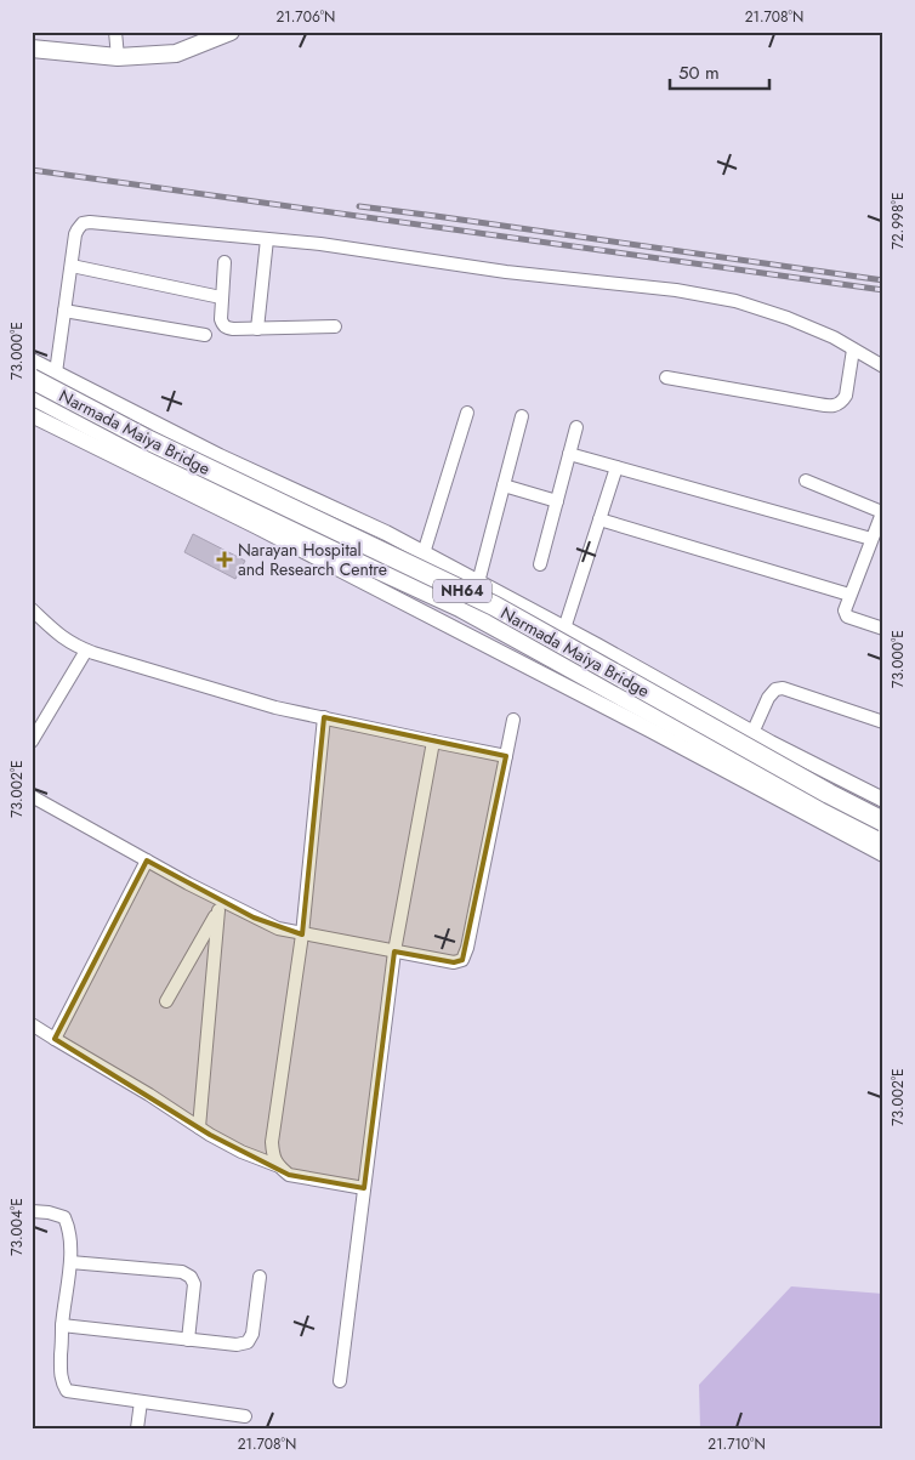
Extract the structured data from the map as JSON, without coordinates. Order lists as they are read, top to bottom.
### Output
{
  "streets": {
    "highway": ["Narmada Maiya Bridge", "NH64"]
  },
  "crossings": [
    ["Narmada Maiya Bridge", "NH64"]
  ],
  "places": {
    "health": ["Narayan Hospital and Research Centre"]
  },
  "scale_bar": "50 m",
  "coordinates": [
    "21.706°N",
    "21.708°N",
    "72.998°E",
    "73.000°E",
    "73.002°E",
    "73.004°E",
    "21.710°N"
  ]
}
